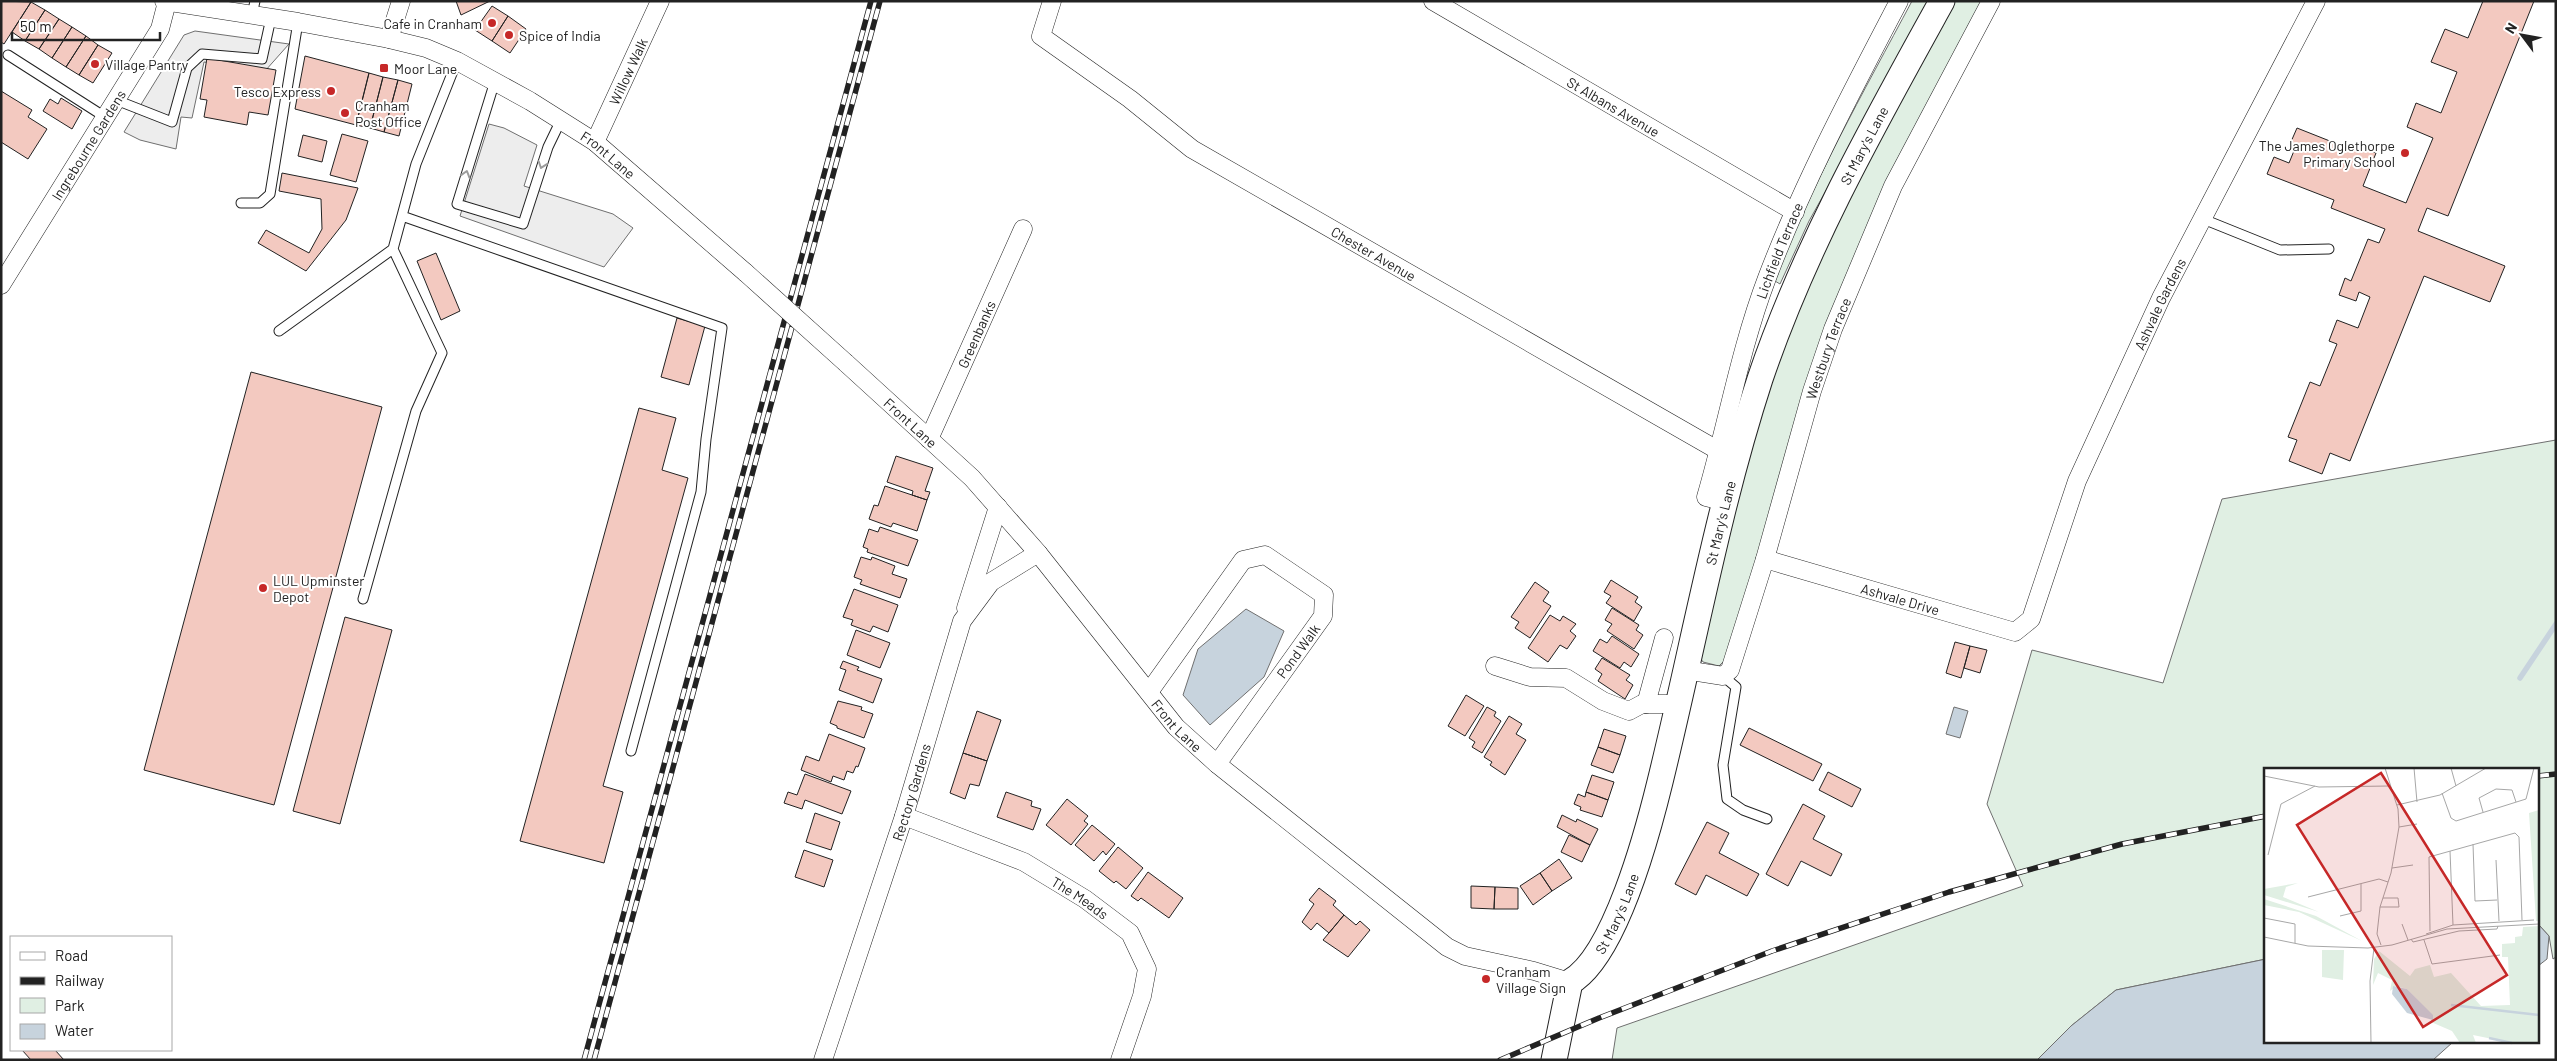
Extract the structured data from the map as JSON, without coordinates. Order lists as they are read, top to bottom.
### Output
{
  "streets": {
    "main road": ["St Mary's Lane"],
    "street": [
      "Willow Walk",
      "St Albans Avenue",
      "Ingrebourne Gardens",
      "Front Lane",
      "Lichfield Terrace",
      "Chester Avenue",
      "Ashvale Gardens",
      "Greenbanks",
      "Westbury Terrace",
      "Ashvale Drive",
      "Pond Walk",
      "Rectory Gardens",
      "The Meads"
    ]
  },
  "crossings": [
    ["Willow Walk", "Front Lane"],
    ["St Albans Avenue", "Lichfield Terrace"],
    ["Ingrebourne Gardens", "Front Lane"],
    ["St Mary's Lane", "Front Lane"],
    ["St Mary's Lane", "Lichfield Terrace"],
    ["Front Lane", "Greenbanks"],
    ["Front Lane", "Pond Walk"],
    ["Front Lane", "Rectory Gardens"],
    ["Lichfield Terrace", "Chester Avenue"],
    ["Ashvale Gardens", "Ashvale Drive"],
    ["Westbury Terrace", "Ashvale Drive"],
    ["Rectory Gardens", "The Meads"]
  ],
  "places": {
    "other": [
      "Cafe in Cranham",
      "Spice of India",
      "Village Pantry",
      "Tesco Express",
      "Cranham Post Office",
      "The James Oglethorpe Primary School",
      "LUL Upminster Depot",
      "Cranham Village Sign"
    ],
    "transit": ["Moor Lane"]
  },
  "legend": [
    "Road",
    "Railway",
    "Park",
    "Water"
  ],
  "scale_bar": "50 m",
  "north": "top left"
}
